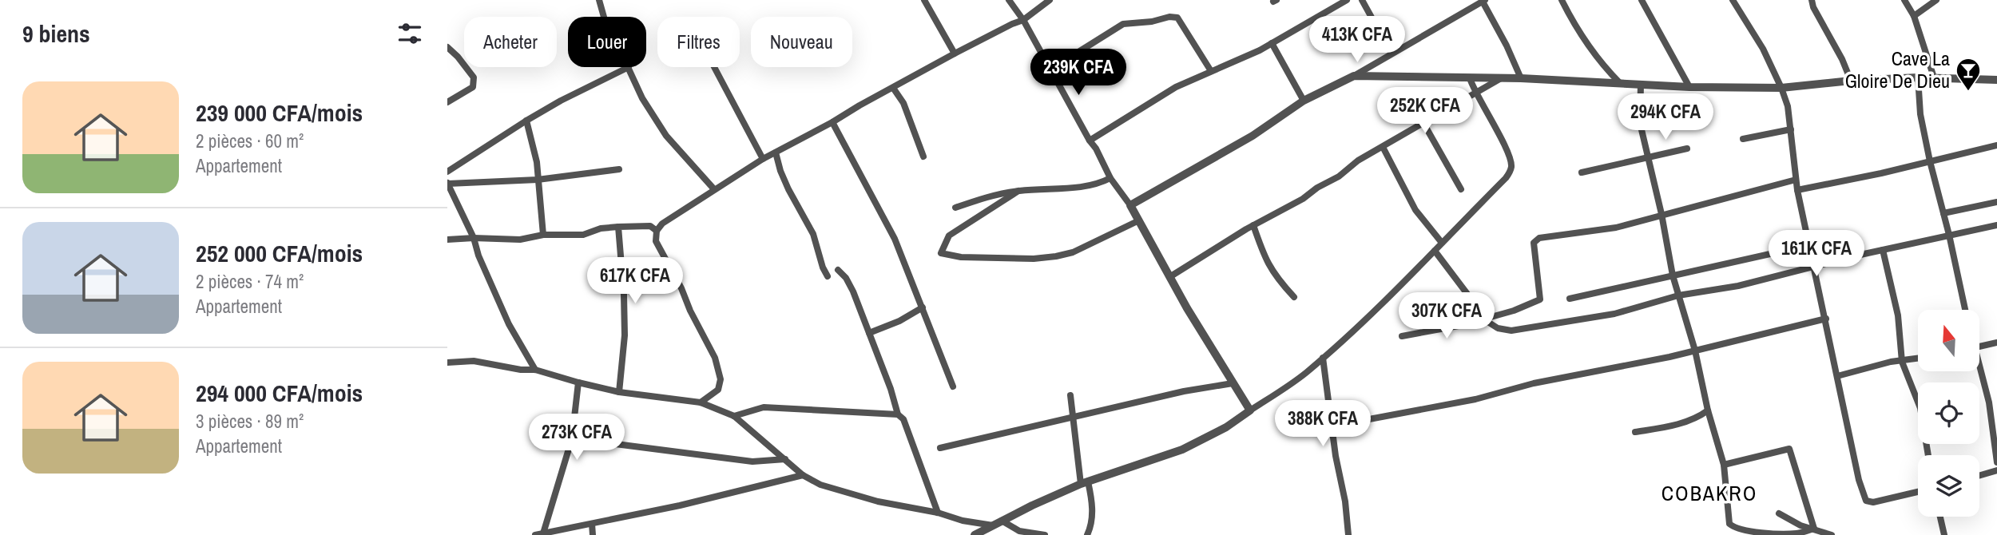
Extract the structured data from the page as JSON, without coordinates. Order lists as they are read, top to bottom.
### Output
{
  "districts": ["COBAKRO"],
  "places": {
    "bar": ["Cave La Gloire De Dieu"]
  },
  "north": "top",
  "page": {
    "heading": "9 biens",
    "price": [
      "413K CFA",
      "239K CFA",
      "252K CFA",
      "294K CFA",
      "161K CFA",
      "617K CFA",
      "307K CFA",
      "388K CFA",
      "273K CFA"
    ],
    "chip": [
      "Acheter",
      "Louer",
      "Filtres",
      "Nouveau"
    ],
    "list": [
      {
        "name": "239 000 CFA/mois",
        "note": "2 pièces · 60 m² · Appartement"
      },
      {
        "name": "252 000 CFA/mois",
        "note": "2 pièces · 74 m² · Appartement"
      },
      {
        "name": "294 000 CFA/mois",
        "note": "3 pièces · 89 m² · Appartement"
      }
    ]
  }
}
